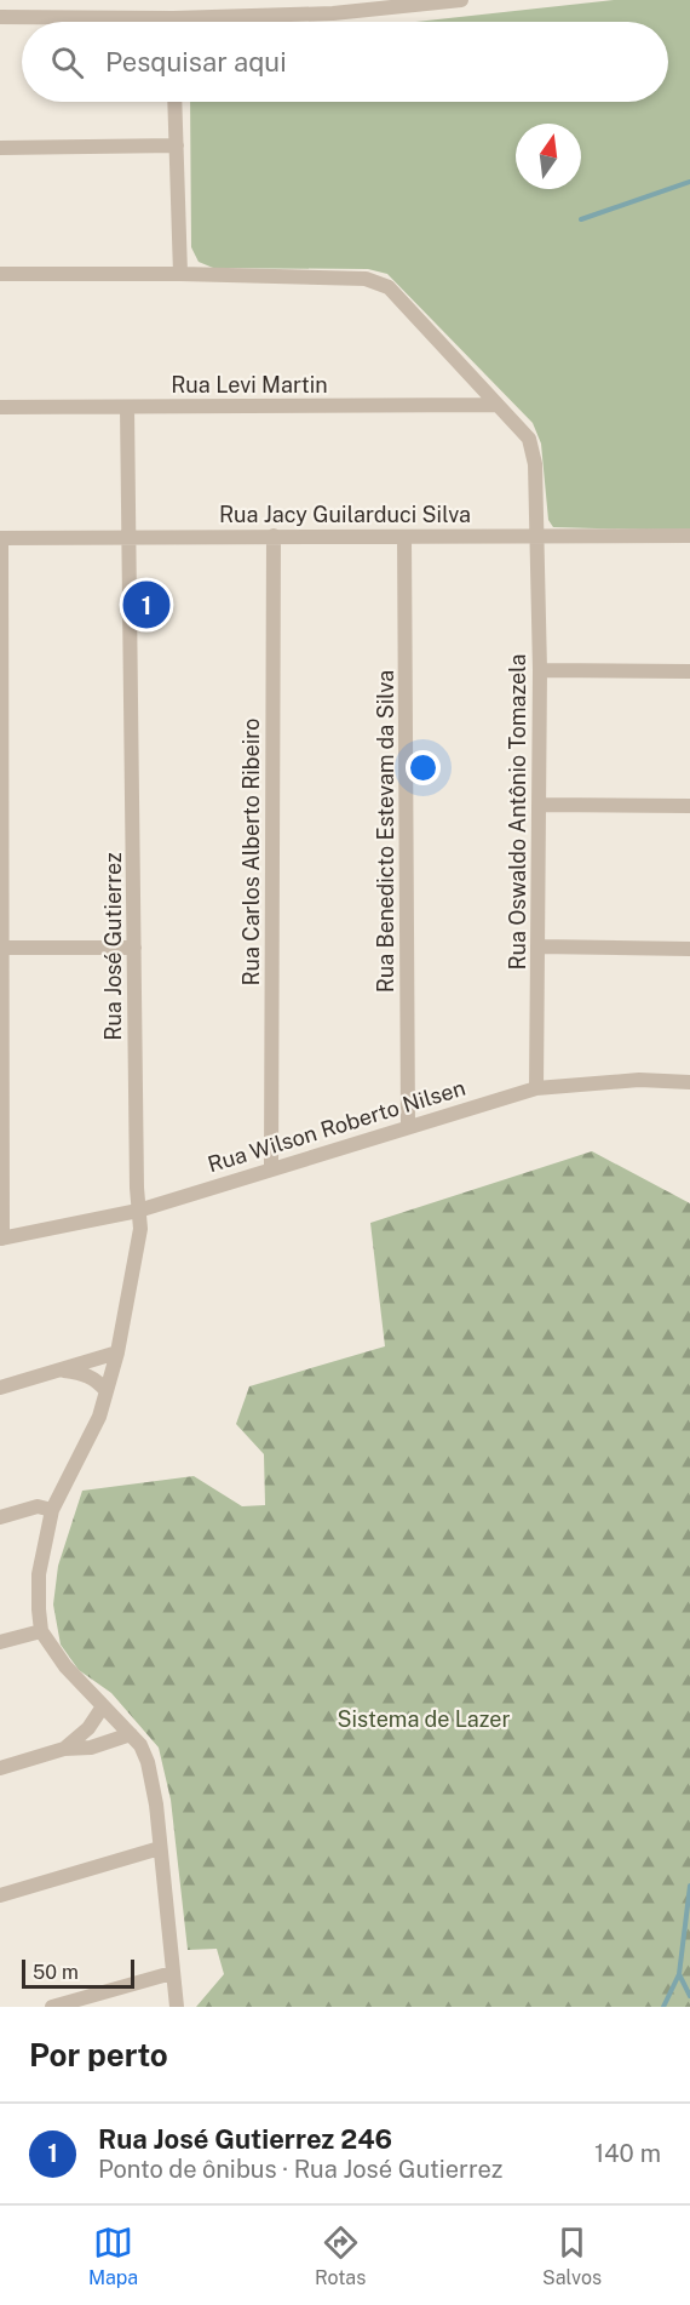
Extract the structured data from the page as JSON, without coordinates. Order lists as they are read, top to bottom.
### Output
{
  "streets": {
    "street": [
      "Rua Levi Martin",
      "Rua Jacy Guilarduci Silva",
      "Rua Oswaldo Antônio Tomazela",
      "Rua Benedicto Estevam da Silva",
      "Rua Carlos Alberto Ribeiro",
      "Rua José Gutierrez",
      "Rua Wilson Roberto Nilsen"
    ]
  },
  "crossings": [
    ["Rua Levi Martin", "Rua Oswaldo Antônio Tomazela"],
    ["Rua Levi Martin", "Rua José Gutierrez"],
    ["Rua Jacy Guilarduci Silva", "Rua Oswaldo Antônio Tomazela"],
    ["Rua Jacy Guilarduci Silva", "Rua Benedicto Estevam da Silva"],
    ["Rua Jacy Guilarduci Silva", "Rua Carlos Alberto Ribeiro"],
    ["Rua Jacy Guilarduci Silva", "Rua José Gutierrez"],
    ["Rua Oswaldo Antônio Tomazela", "Rua Wilson Roberto Nilsen"],
    ["Rua Benedicto Estevam da Silva", "Rua Wilson Roberto Nilsen"],
    ["Rua Carlos Alberto Ribeiro", "Rua Wilson Roberto Nilsen"],
    ["Rua José Gutierrez", "Rua Wilson Roberto Nilsen"]
  ],
  "parks": ["Sistema de Lazer"],
  "scale_bar": "50 m",
  "north": "top",
  "page": {
    "search": "Pesquisar aqui",
    "pins": "1",
    "scale": "50 m",
    "heading": "Por perto",
    "list": [
      {
        "mark": "1",
        "name": "Rua José Gutierrez 246",
        "note": "Ponto de ônibus · Rua José Gutierrez",
        "value": "140 m"
      }
    ],
    "nav": ["Mapa", "Rotas", "Salvos"]
  }
}
